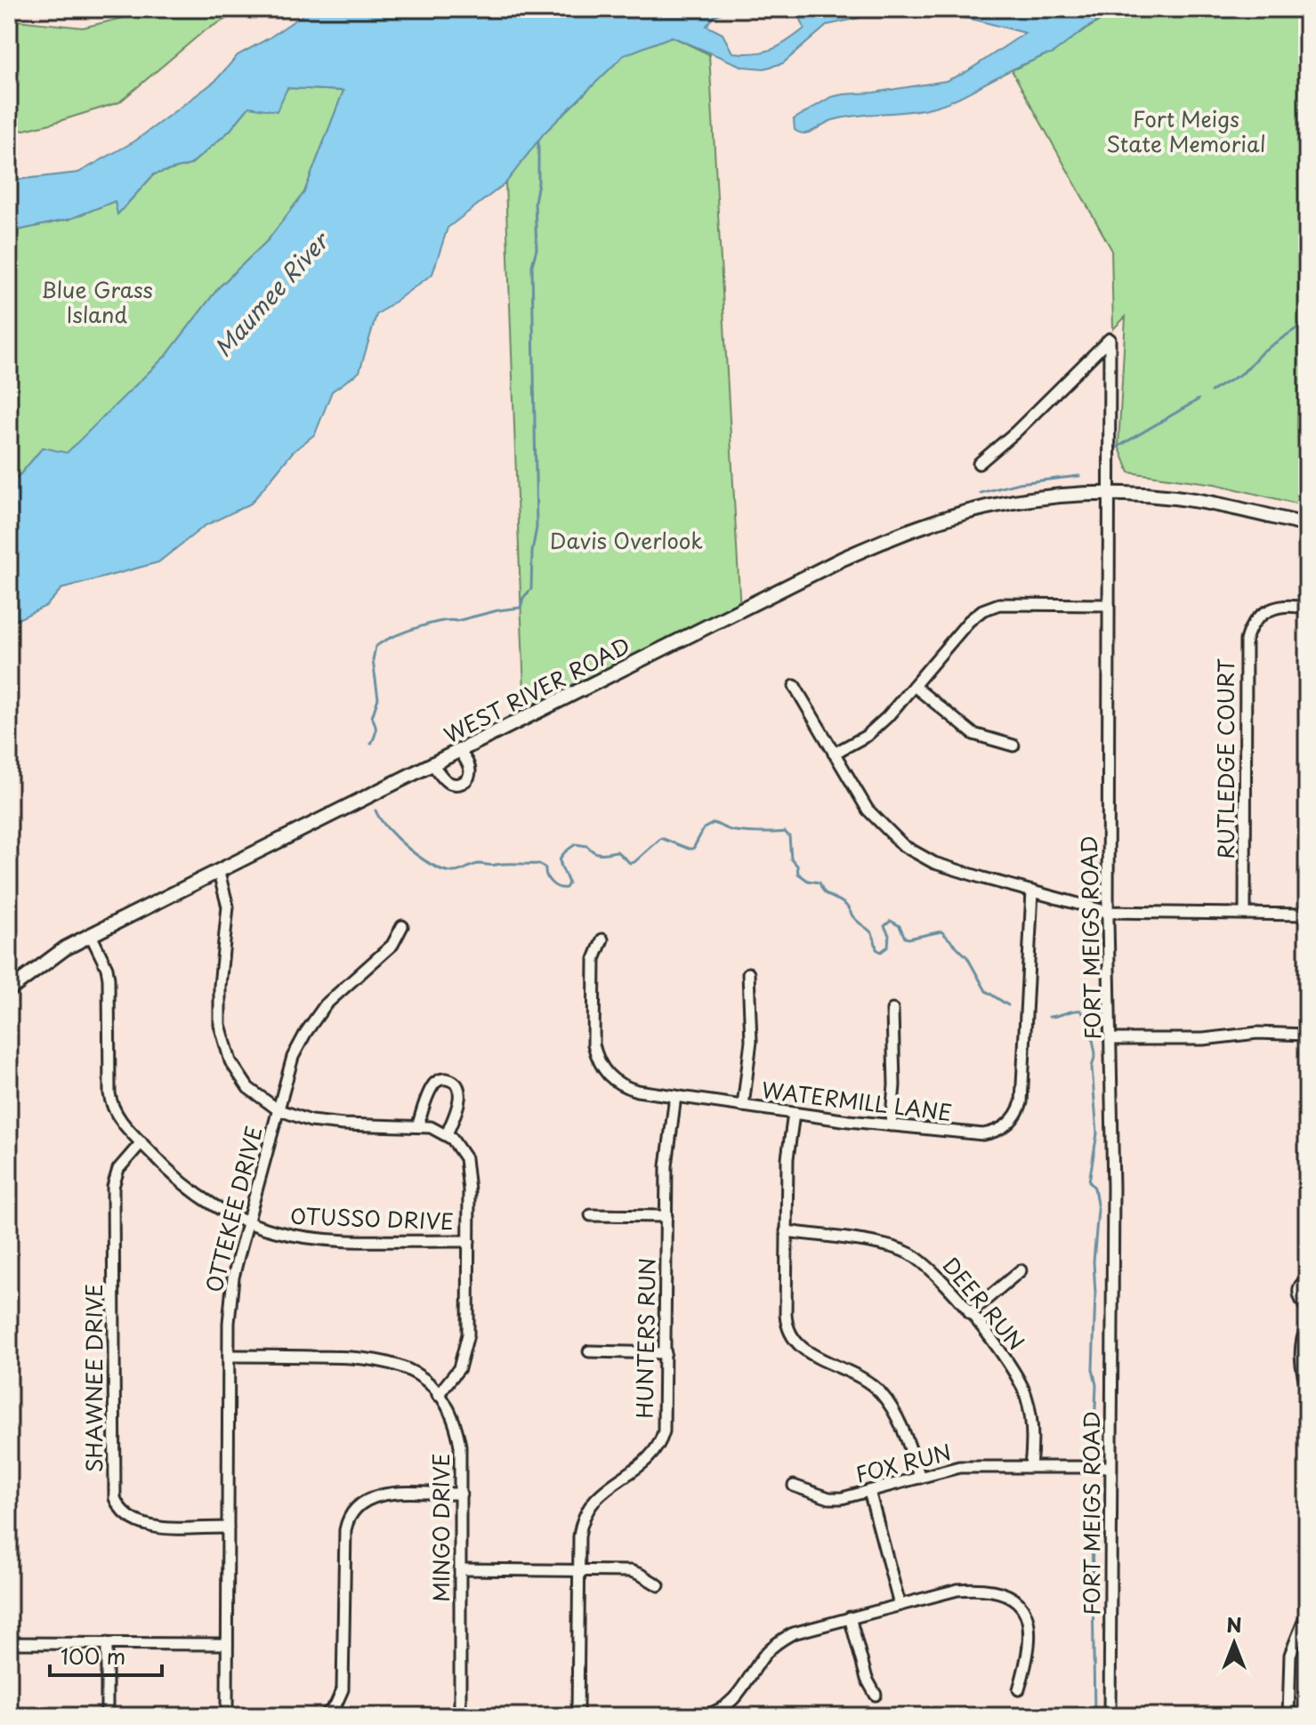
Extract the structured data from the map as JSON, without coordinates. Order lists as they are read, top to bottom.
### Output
{
  "streets": {
    "main road": ["WEST RIVER ROAD"],
    "street": [
      "RUTLEDGE COURT",
      "FORT MEIGS ROAD",
      "WATERMILL LANE",
      "OTTEKEE DRIVE",
      "OTUSSO DRIVE",
      "DEER RUN",
      "HUNTERS RUN",
      "SHAWNEE DRIVE",
      "FOX RUN",
      "MINGO DRIVE"
    ]
  },
  "crossings": [
    ["WEST RIVER ROAD", "FORT MEIGS ROAD"],
    ["WEST RIVER ROAD", "OTUSSO DRIVE"],
    ["FORT MEIGS ROAD", "FOX RUN"],
    ["WATERMILL LANE", "HUNTERS RUN"],
    ["OTTEKEE DRIVE", "OTUSSO DRIVE"],
    ["OTTEKEE DRIVE", "SHAWNEE DRIVE"],
    ["OTTEKEE DRIVE", "MINGO DRIVE"],
    ["OTUSSO DRIVE", "SHAWNEE DRIVE"],
    ["DEER RUN", "FOX RUN"]
  ],
  "water": ["Maumee River"],
  "parks": ["Fort Meigs State Memorial", "Blue Grass Island", "Davis Overlook"],
  "scale_bar": "100 m",
  "north": "top"
}
